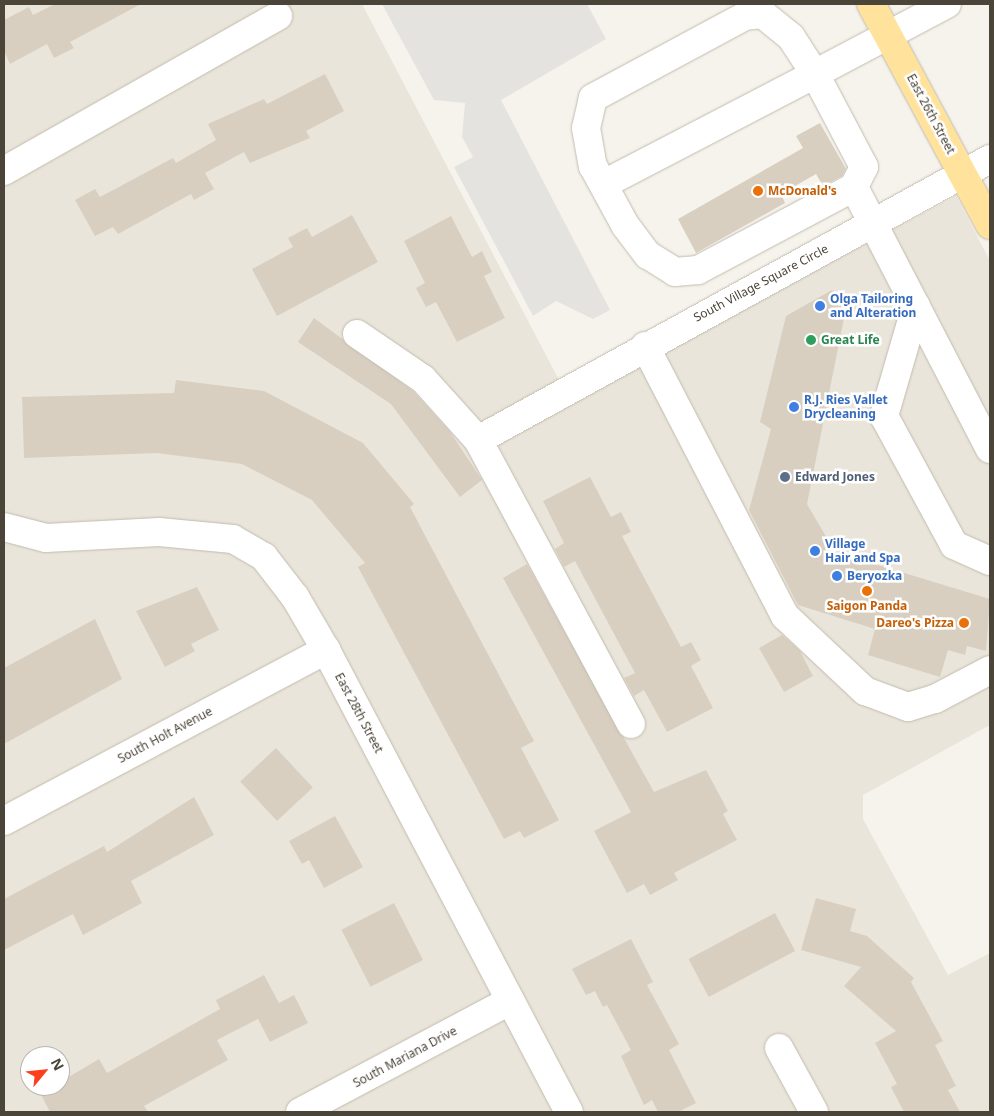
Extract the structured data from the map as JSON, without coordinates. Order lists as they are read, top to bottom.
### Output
{
  "streets": {
    "main road": ["East 26th Street"],
    "street": [
      "South Village Square Circle",
      "East 28th Street",
      "South Holt Avenue",
      "South Mariana Drive"
    ]
  },
  "crossings": [
    ["East 26th Street", "South Village Square Circle"],
    ["East 28th Street", "South Holt Avenue"],
    ["East 28th Street", "South Mariana Drive"]
  ],
  "places": [
    "McDonald's",
    "Olga Tailoring and Alteration",
    "Great Life",
    "R.J. Ries Vallet Drycleaning",
    "Edward Jones",
    "Village Hair and Spa",
    "Beryozka",
    "Saigon Panda",
    "Dareo's Pizza"
  ],
  "north": "top right"
}
